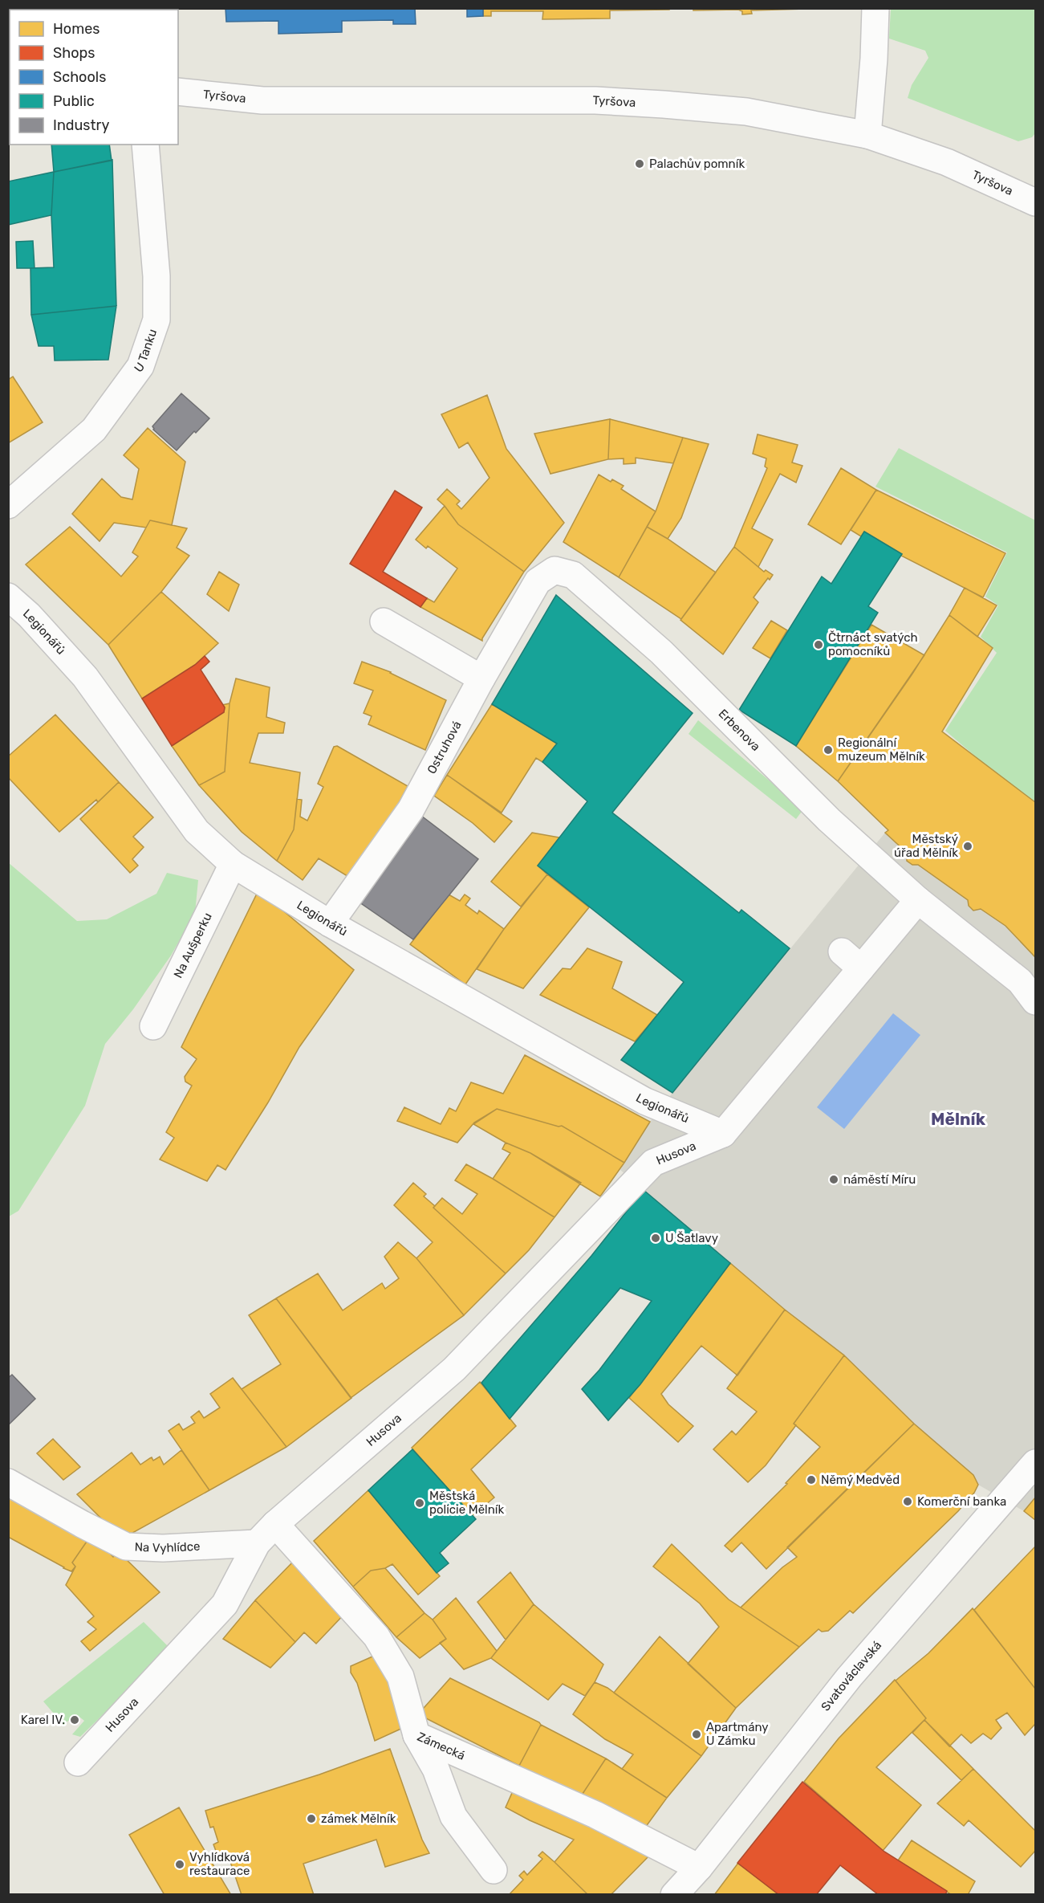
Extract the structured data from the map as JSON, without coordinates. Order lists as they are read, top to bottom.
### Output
{
  "streets": {
    "street": [
      "Tyršova",
      "U Tanku",
      "Legionářů",
      "Erbenova",
      "Ostruhová",
      "Na Aušperku",
      "Husova",
      "Na Vyhlídce",
      "Svatováclavská",
      "Zámecká"
    ]
  },
  "crossings": [
    ["Legionářů", "Ostruhová"],
    ["Legionářů", "Na Aušperku"],
    ["Legionářů", "Husova"],
    ["Erbenova", "Ostruhová"],
    ["Husova", "Na Vyhlídce"],
    ["Husova", "Zámecká"],
    ["Svatováclavská", "Zámecká"]
  ],
  "districts": ["Mělník"],
  "places": [
    "Palachův pomník",
    "Čtrnáct svatých pomocníků",
    "Regionální muzeum Mělník",
    "Městský úřad Mělník",
    "náměstí Míru",
    "U Šatlavy",
    "Němý Medvěd",
    "Komerční banka",
    "Městská policie Mělník",
    "Karel IV.",
    "Apartmány U Zámku",
    "zámek Mělník",
    "Vyhlídková restaurace"
  ],
  "legend": [
    "Homes",
    "Shops",
    "Schools",
    "Public",
    "Industry"
  ]
}
